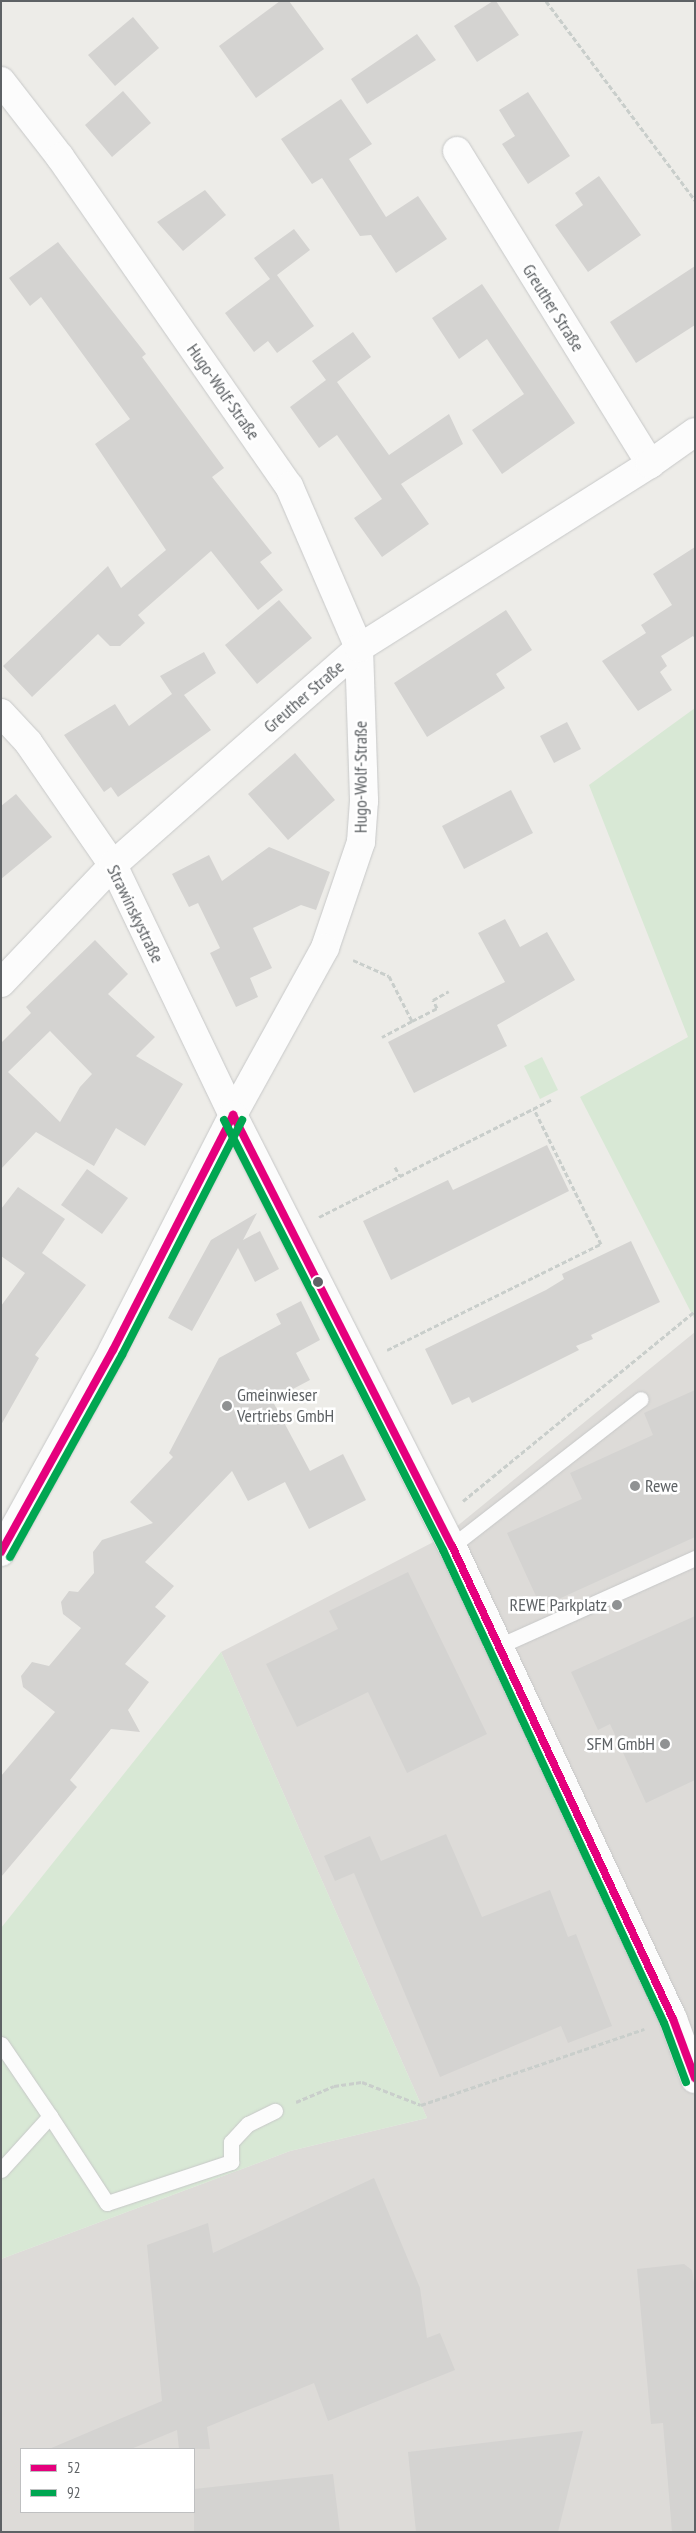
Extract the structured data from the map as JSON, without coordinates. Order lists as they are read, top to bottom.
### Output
{
  "streets": {
    "street": ["Greuther Straße", "Hugo-Wolf-Straße", "Strawinskystraße"]
  },
  "crossings": [
    ["Greuther Straße", "Hugo-Wolf-Straße"],
    ["Greuther Straße", "Strawinskystraße"],
    ["Hugo-Wolf-Straße", "Strawinskystraße"]
  ],
  "places": [
    "Gmeinwieser Vertriebs GmbH",
    "Rewe",
    "REWE Parkplatz",
    "SFM GmbH"
  ],
  "lines": ["transit line 52", "transit line 92"],
  "legend": ["52", "92"]
}
